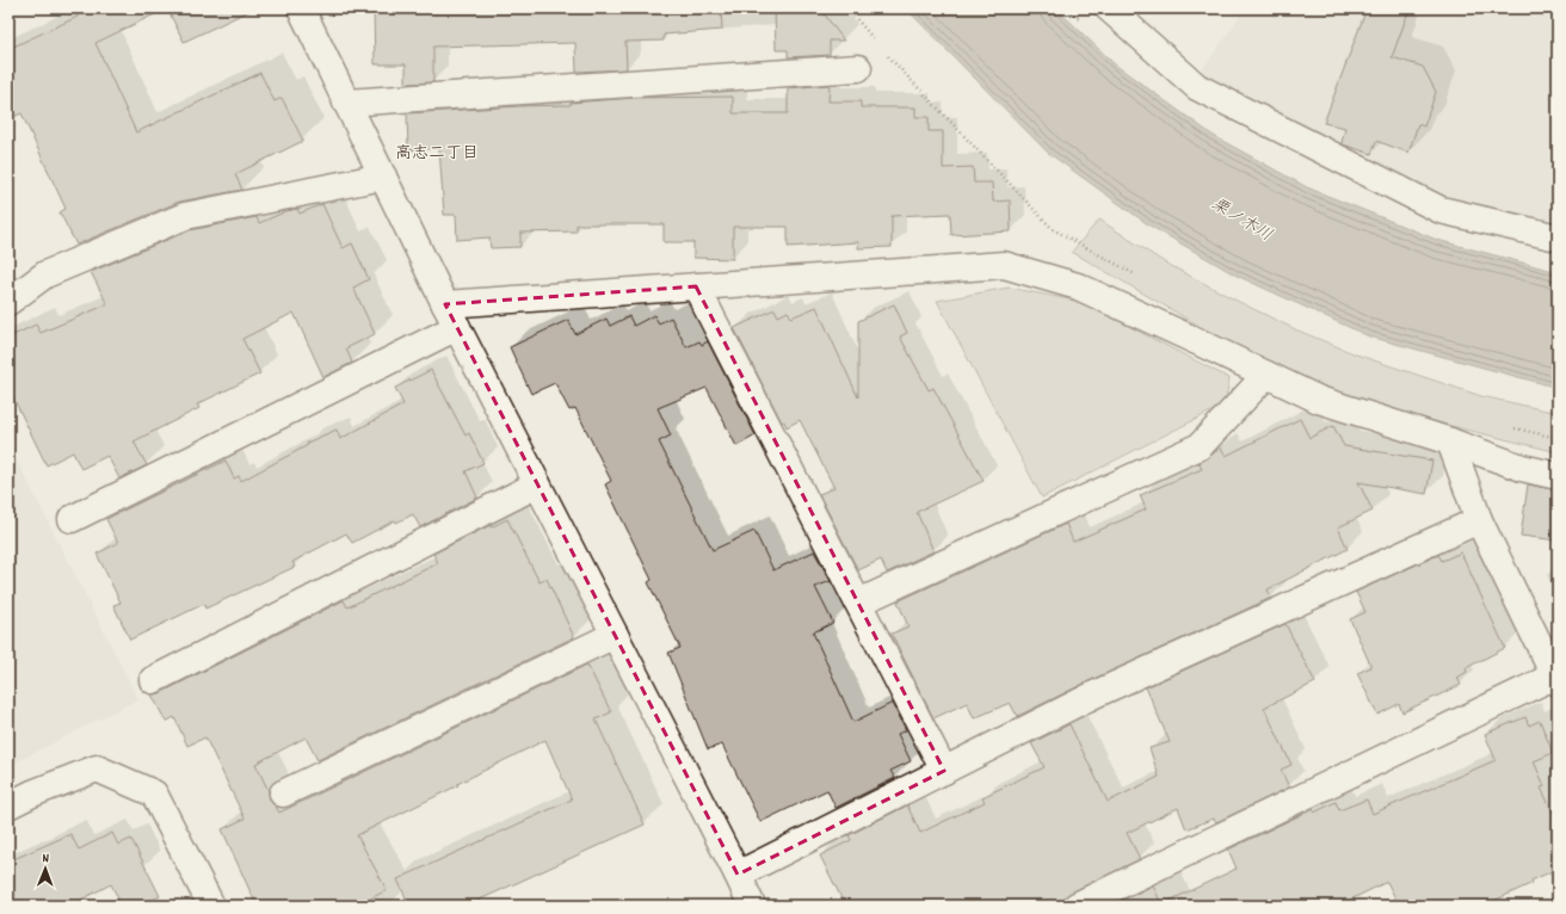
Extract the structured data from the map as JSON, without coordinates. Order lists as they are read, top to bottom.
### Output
{
  "districts": ["高志二丁目"],
  "water": ["栗ノ木川"],
  "north": "top"
}
